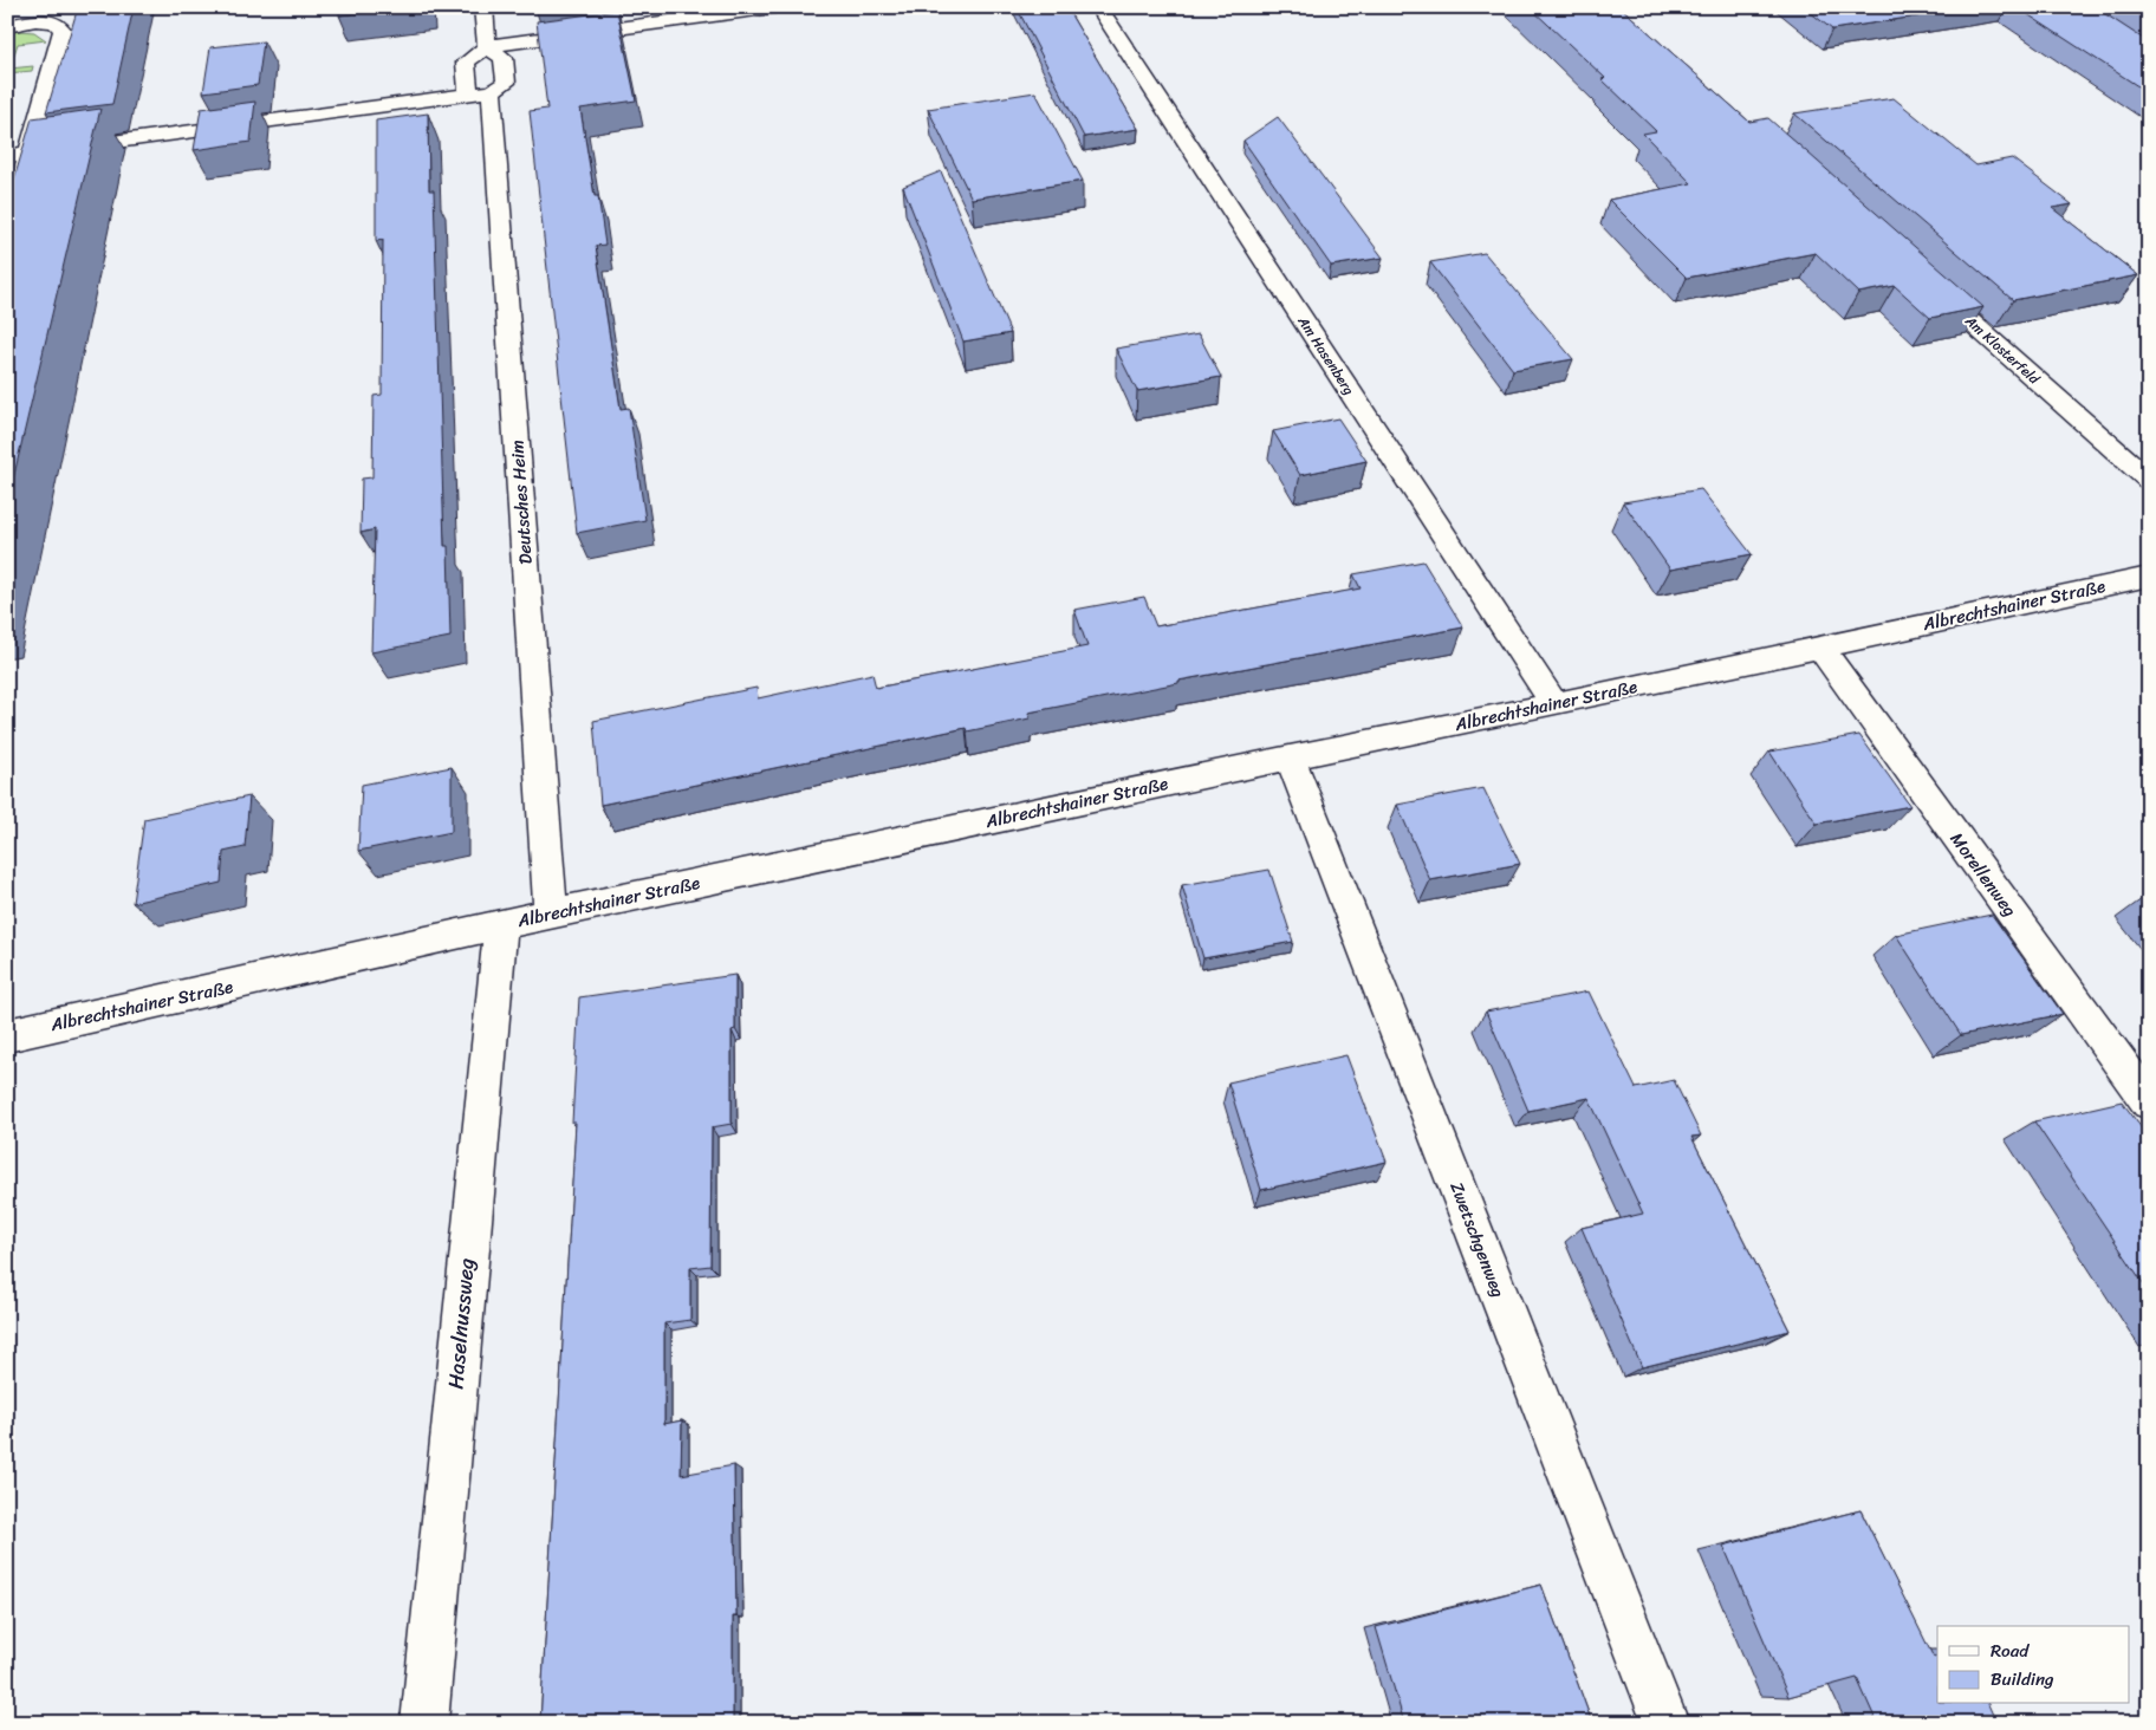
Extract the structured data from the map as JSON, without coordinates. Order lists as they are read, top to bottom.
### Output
{
  "streets": {
    "street": [
      "Am Klosterfeld",
      "Am Hasenberg",
      "Deutsches Heim",
      "Albrechtshainer Straße",
      "Morellenweg",
      "Zwetschgenweg",
      "Haselnussweg"
    ]
  },
  "crossings": [
    ["Am Hasenberg", "Albrechtshainer Straße"],
    ["Deutsches Heim", "Albrechtshainer Straße"],
    ["Albrechtshainer Straße", "Morellenweg"],
    ["Albrechtshainer Straße", "Zwetschgenweg"],
    ["Albrechtshainer Straße", "Haselnussweg"]
  ],
  "legend": ["Road", "Building"]
}
